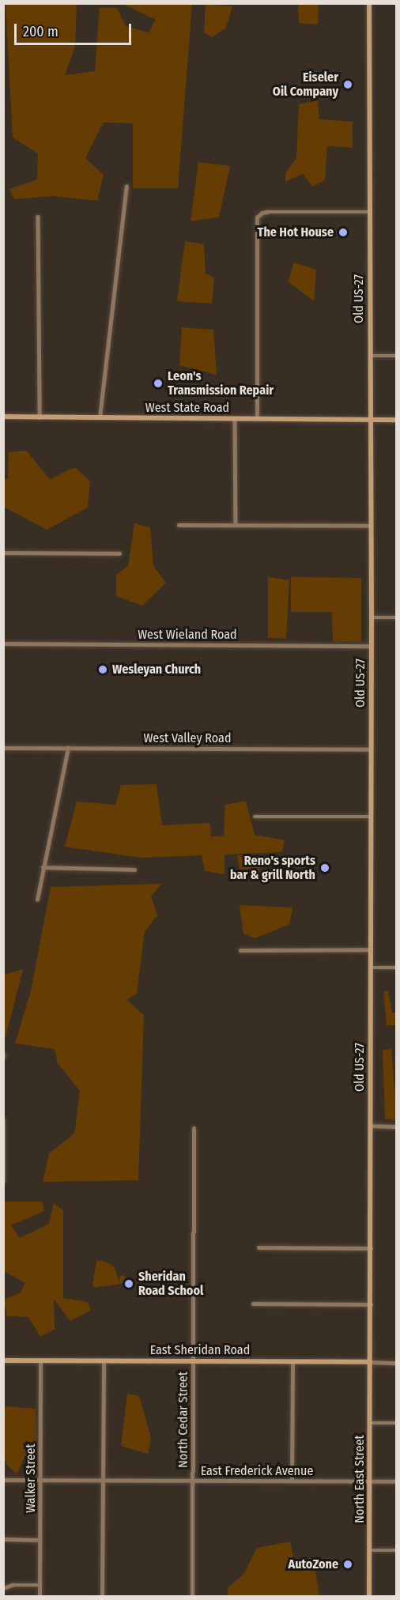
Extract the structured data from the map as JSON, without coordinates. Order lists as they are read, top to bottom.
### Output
{
  "streets": {
    "main road": [
      "Old US-27",
      "West State Road",
      "East Sheridan Road",
      "North East Street"
    ],
    "street": [
      "West Wieland Road",
      "West Valley Road",
      "North Cedar Street",
      "East Frederick Avenue",
      "Walker Street"
    ]
  },
  "crossings": [
    ["Old US-27", "West State Road"],
    ["Old US-27", "West Wieland Road"],
    ["Old US-27", "West Valley Road"],
    ["Old US-27", "East Sheridan Road"],
    ["Old US-27", "North East Street"],
    ["East Sheridan Road", "North Cedar Street"],
    ["East Sheridan Road", "Walker Street"],
    ["East Sheridan Road", "North East Street"],
    ["North Cedar Street", "East Frederick Avenue"],
    ["East Frederick Avenue", "Walker Street"],
    ["East Frederick Avenue", "North East Street"]
  ],
  "places": [
    "Eiseler Oil Company",
    "The Hot House",
    "Leon's Transmission Repair",
    "Wesleyan Church",
    "Reno's sports bar & grill North",
    "Sheridan Road School",
    "AutoZone"
  ],
  "scale_bar": "200 m"
}
